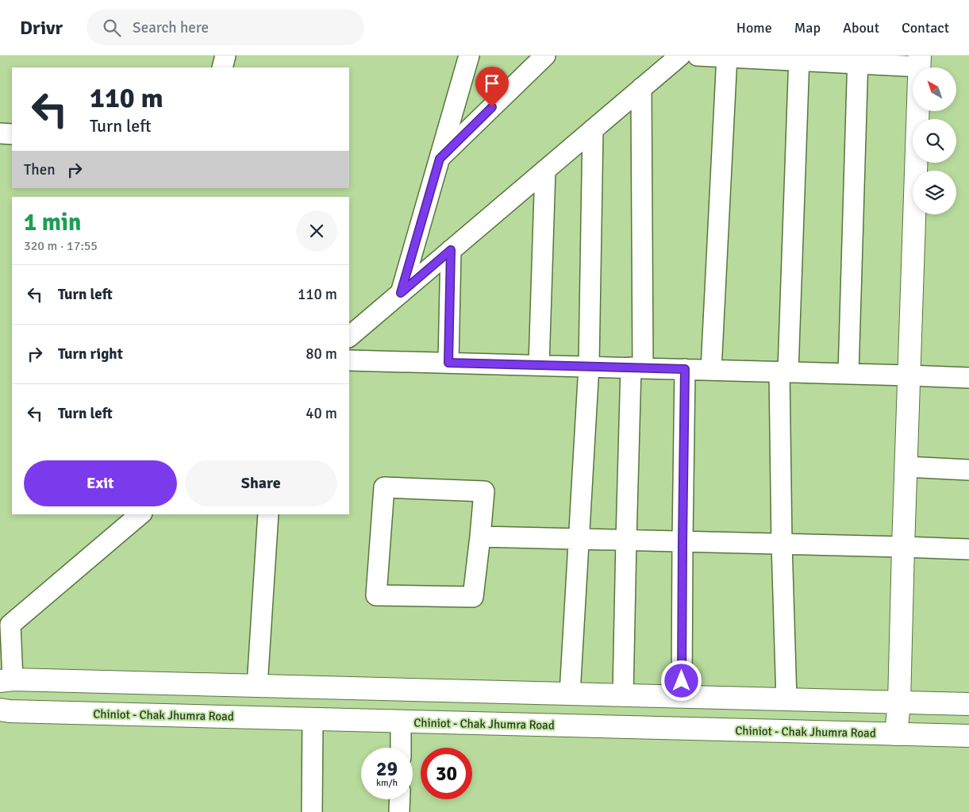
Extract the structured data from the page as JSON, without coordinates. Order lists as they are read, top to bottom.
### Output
{
  "streets": {
    "main road": ["Chiniot - Chak Jhumra Road"]
  },
  "north": "top left",
  "page": {
    "header": "Drivr",
    "search": "Search here",
    "nav": [
      "Home",
      "Map",
      "About",
      "Contact"
    ],
    "turn": ["110 m", "Turn left"],
    "then": "Then",
    "heading": ["1 min", "320 m · 17:55"],
    "list": [
      {
        "name": "Turn left",
        "value": "110 m"
      },
      {
        "name": "Turn right",
        "value": "80 m"
      },
      {
        "name": "Turn left",
        "value": "40 m"
      }
    ],
    "buttons": ["Exit", "Share"],
    "speed": "29 km/h",
    "limit": "30"
  }
}
